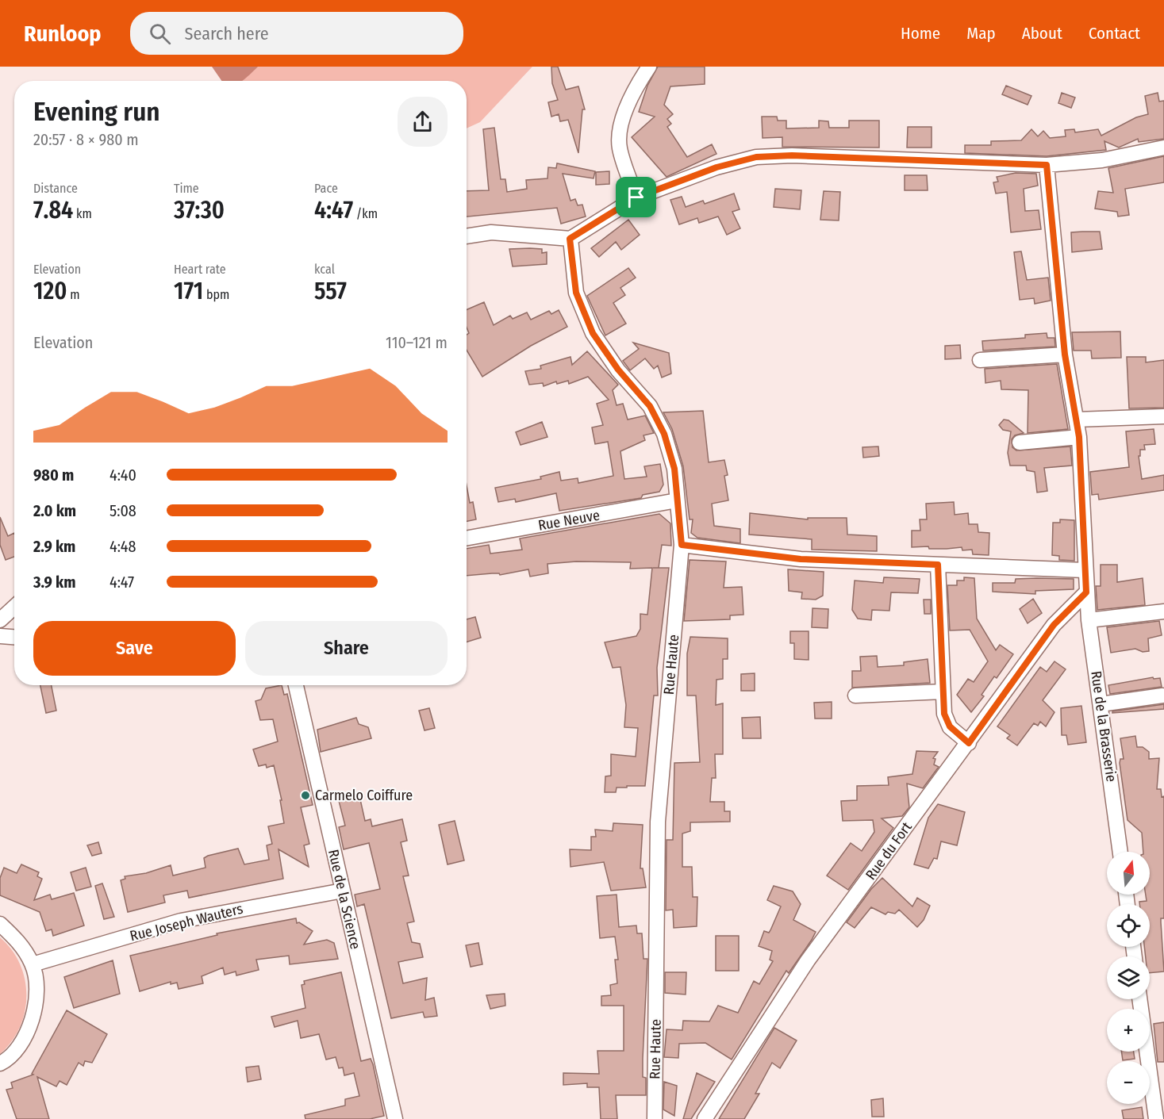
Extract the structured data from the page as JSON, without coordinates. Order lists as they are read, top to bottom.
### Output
{
  "streets": {
    "street": [
      "Rue Neuve",
      "Rue Haute",
      "Rue de la Brasserie",
      "Rue du Fort",
      "Rue de la Science",
      "Rue Joseph Wauters"
    ]
  },
  "crossings": [
    ["Rue Neuve", "Rue Haute"],
    ["Rue de la Brasserie", "Rue du Fort"],
    ["Rue de la Science", "Rue Joseph Wauters"]
  ],
  "places": ["Carmelo Coiffure"],
  "north": "top",
  "page": {
    "header": "Runloop",
    "search": "Search here",
    "nav": [
      "Home",
      "Map",
      "About",
      "Contact"
    ],
    "heading": ["Evening run", "20:57 · 8 × 980 m"],
    "stats": [
      ["Distance", "7.84 km"],
      ["Time", "37:30"],
      ["Pace", "4:47 /km"],
      ["Elevation", "120 m"],
      ["Heart rate", "171 bpm"],
      ["kcal", "557"]
    ],
    "chart": ["Elevation", "110–121 m"],
    "list": [
      {
        "name": "980 m",
        "note": "4:40"
      },
      {
        "name": "2.0 km",
        "note": "5:08"
      },
      {
        "name": "2.9 km",
        "note": "4:48"
      },
      {
        "name": "3.9 km",
        "note": "4:47"
      }
    ],
    "buttons": ["Save", "Share"],
    "map_buttons": ["+", "−"]
  }
}
